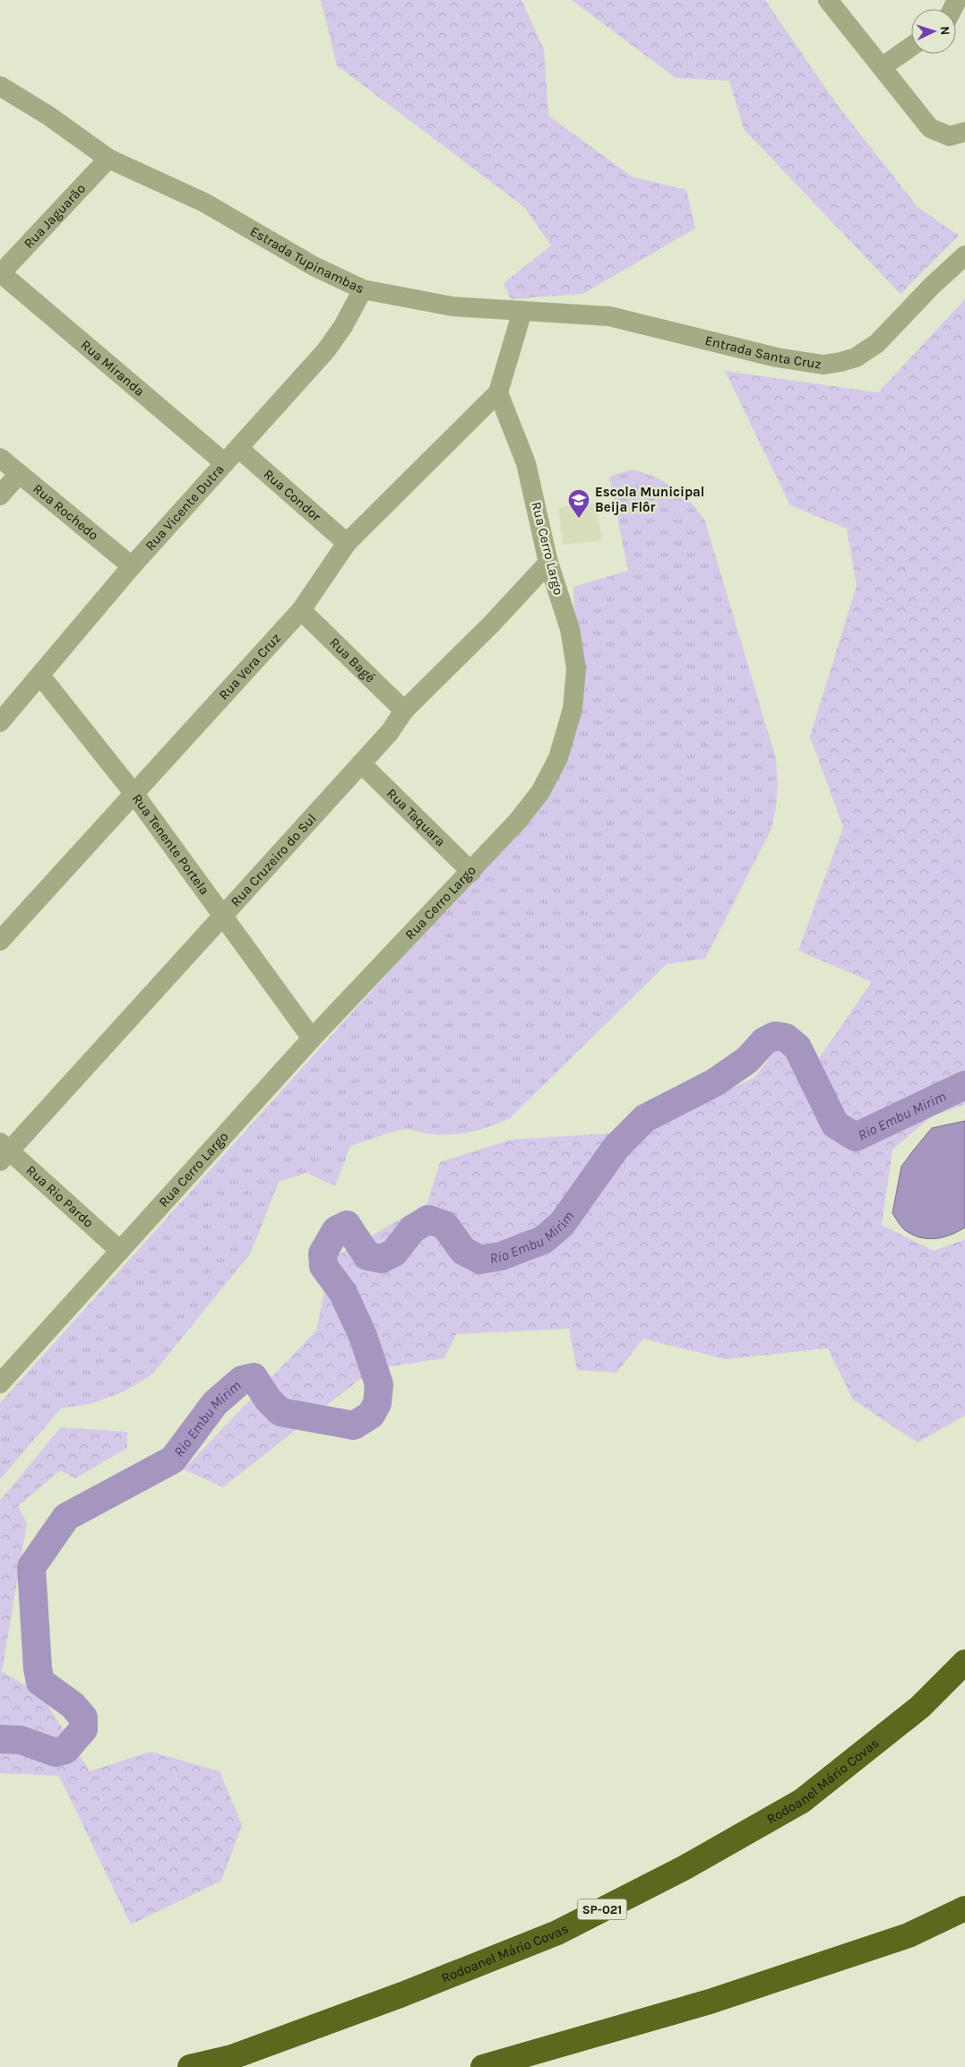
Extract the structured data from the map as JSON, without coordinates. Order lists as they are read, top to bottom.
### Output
{
  "streets": {
    "highway": ["Rodoanel Mário Covas", "SP-021"],
    "street": [
      "Rua Jaguarão",
      "Estrada Tupinambas",
      "Entrada Santa Cruz",
      "Rua Miranda",
      "Rua Condor",
      "Rua Vicente Dutra",
      "Rua Rochedo",
      "Rua Cerro Largo",
      "Rua Bagé",
      "Rua Vera Cruz",
      "Rua Taquara",
      "Rua Tenente Portela",
      "Rua Cruzeiro do Sul",
      "Rua Rio Pardo"
    ]
  },
  "crossings": [
    ["Rua Jaguarão", "Estrada Tupinambas"],
    ["Rua Jaguarão", "Rua Miranda"],
    ["Estrada Tupinambas", "Entrada Santa Cruz"],
    ["Estrada Tupinambas", "Rua Vicente Dutra"],
    ["Rua Miranda", "Rua Vicente Dutra"],
    ["Rua Condor", "Rua Vicente Dutra"],
    ["Rua Condor", "Rua Vera Cruz"],
    ["Rua Vicente Dutra", "Rua Rochedo"],
    ["Rua Vicente Dutra", "Rua Tenente Portela"],
    ["Rua Cerro Largo", "Rua Vera Cruz"],
    ["Rua Cerro Largo", "Rua Taquara"],
    ["Rua Cerro Largo", "Rua Tenente Portela"],
    ["Rua Cerro Largo", "Rua Cruzeiro do Sul"],
    ["Rua Cerro Largo", "Rua Rio Pardo"],
    ["Rua Bagé", "Rua Vera Cruz"],
    ["Rua Bagé", "Rua Cruzeiro do Sul"],
    ["Rua Vera Cruz", "Rua Tenente Portela"],
    ["Rua Taquara", "Rua Cruzeiro do Sul"],
    ["Rua Tenente Portela", "Rua Cruzeiro do Sul"],
    ["Rua Cruzeiro do Sul", "Rua Rio Pardo"]
  ],
  "water": ["Rio Embu Mirim"],
  "places": {
    "school or university": ["Escola Municipal Beija Flôr"]
  },
  "north": "right"
}
